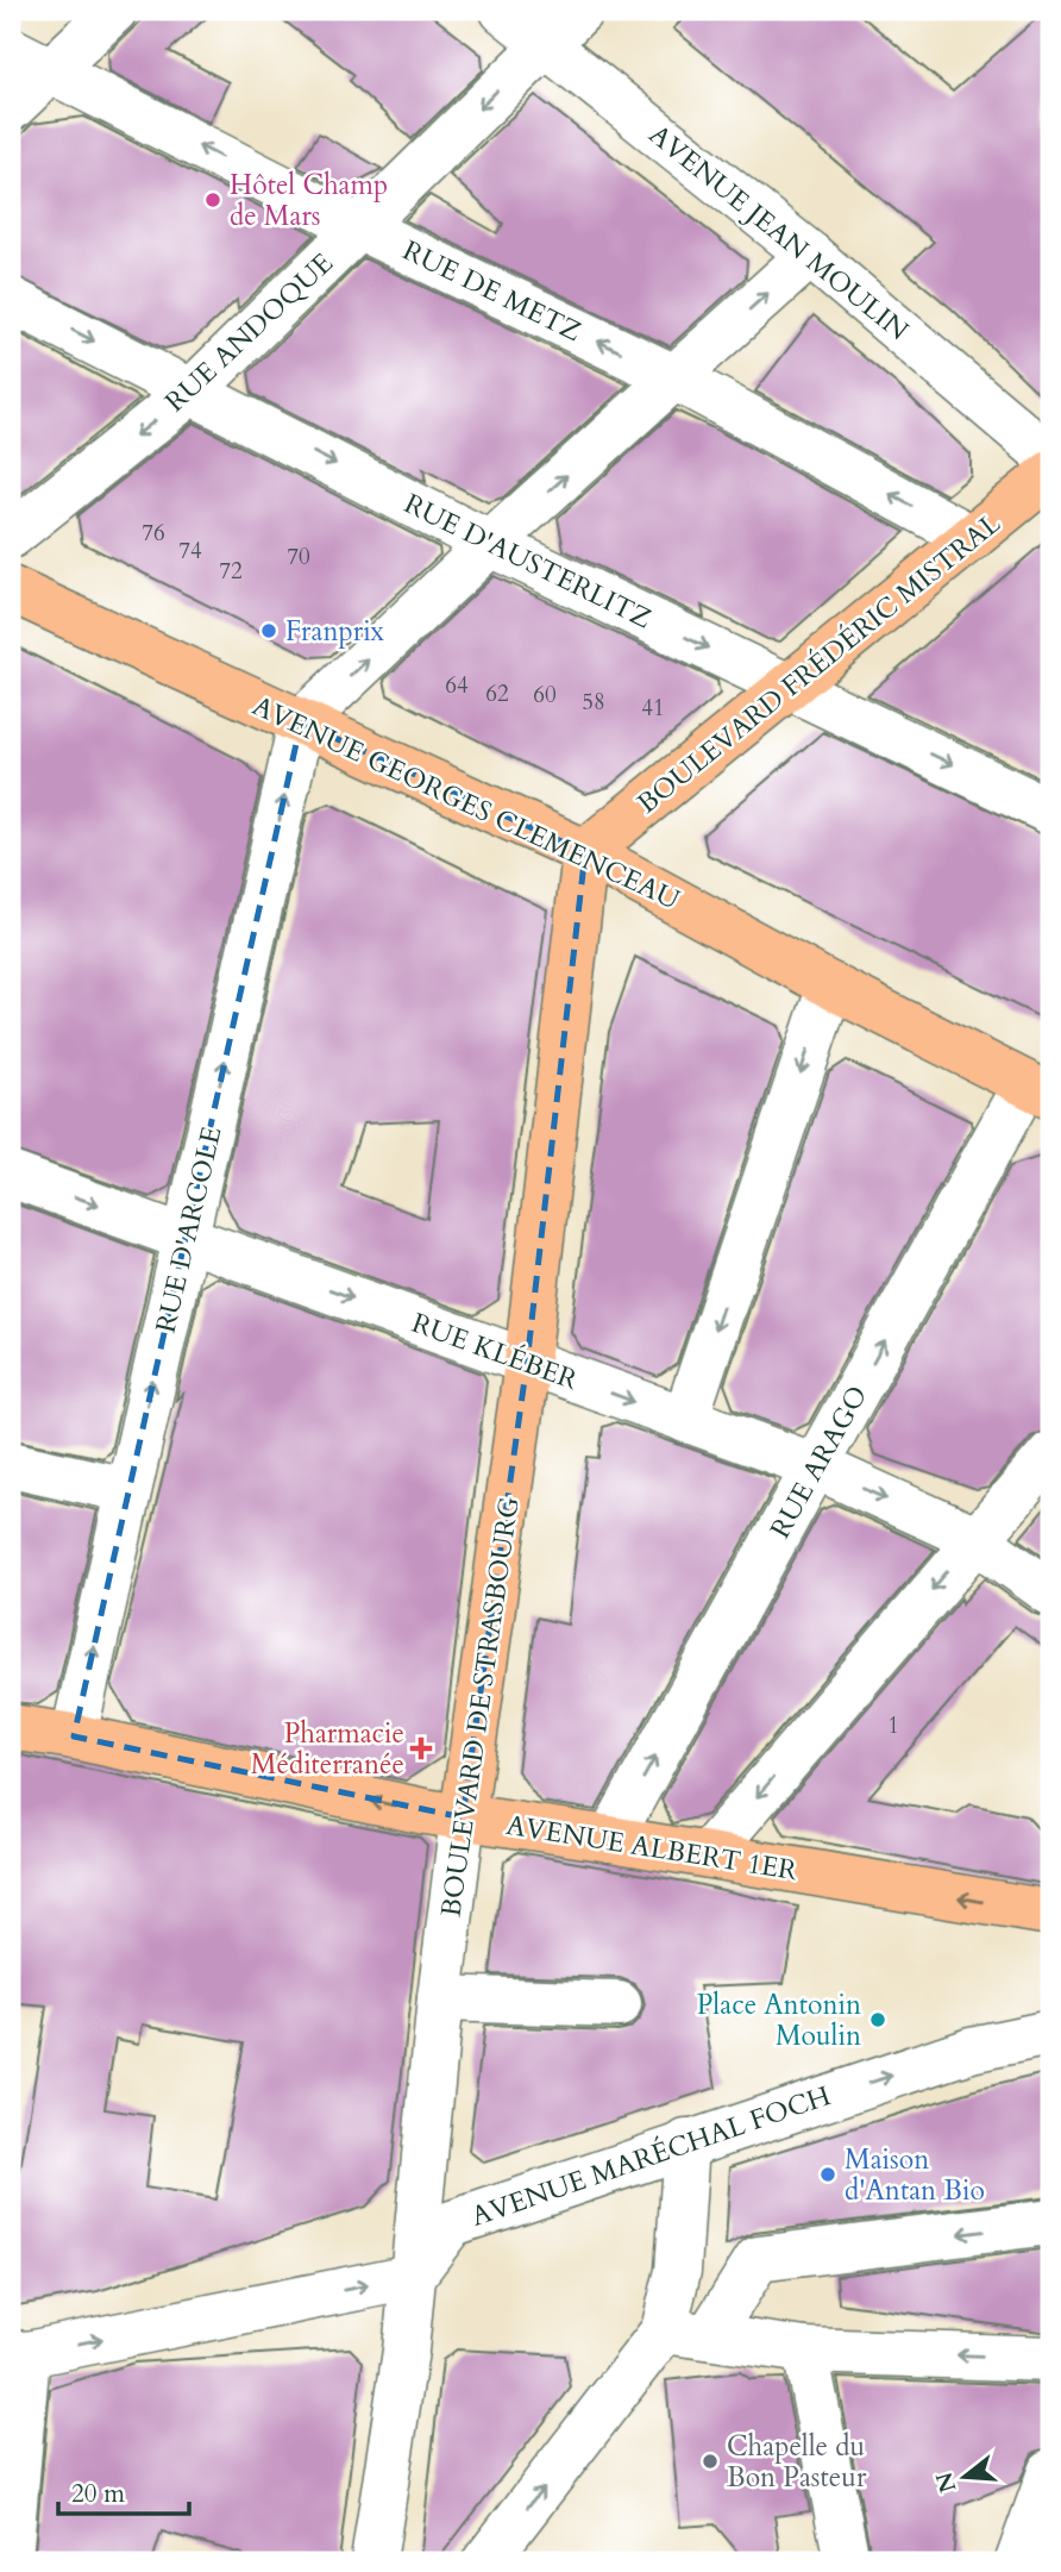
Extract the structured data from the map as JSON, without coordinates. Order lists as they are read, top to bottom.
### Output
{
  "streets": {
    "main road": [
      "BOULEVARD FRÉDÉRIC MISTRAL",
      "AVENUE GEORGES CLEMENCEAU",
      "BOULEVARD DE STRASBOURG",
      "AVENUE ALBERT 1ER"
    ],
    "street": [
      "AVENUE JEAN MOULIN",
      "RUE DE METZ",
      "RUE ANDOQUE",
      "RUE D'AUSTERLITZ",
      "RUE D'ARCOLE",
      "RUE KLÉBER",
      "RUE ARAGO",
      "AVENUE MARÉCHAL FOCH"
    ]
  },
  "crossings": [
    ["AVENUE JEAN MOULIN", "RUE ANDOQUE"],
    ["RUE DE METZ", "RUE ANDOQUE"],
    ["RUE DE METZ", "BOULEVARD FRÉDÉRIC MISTRAL"],
    ["RUE ANDOQUE", "RUE D'AUSTERLITZ"],
    ["RUE D'AUSTERLITZ", "BOULEVARD FRÉDÉRIC MISTRAL"],
    ["BOULEVARD FRÉDÉRIC MISTRAL", "AVENUE GEORGES CLEMENCEAU"],
    ["BOULEVARD FRÉDÉRIC MISTRAL", "BOULEVARD DE STRASBOURG"],
    ["AVENUE GEORGES CLEMENCEAU", "RUE D'ARCOLE"],
    ["AVENUE GEORGES CLEMENCEAU", "RUE ARAGO"],
    ["AVENUE GEORGES CLEMENCEAU", "BOULEVARD DE STRASBOURG"],
    ["RUE D'ARCOLE", "RUE KLÉBER"],
    ["RUE D'ARCOLE", "AVENUE ALBERT 1ER"],
    ["RUE KLÉBER", "RUE ARAGO"],
    ["RUE KLÉBER", "BOULEVARD DE STRASBOURG"],
    ["RUE ARAGO", "AVENUE ALBERT 1ER"],
    ["BOULEVARD DE STRASBOURG", "AVENUE ALBERT 1ER"],
    ["BOULEVARD DE STRASBOURG", "AVENUE MARÉCHAL FOCH"]
  ],
  "one_way": [
    "RUE DE METZ",
    "RUE D'AUSTERLITZ",
    "RUE D'ARCOLE",
    "RUE KLÉBER",
    "AVENUE ALBERT 1ER"
  ],
  "places": {
    "other": [
      "Hôtel Champ de Mars",
      "Franprix",
      "Place Antonin Moulin",
      "Maison d'Antan Bio",
      "Chapelle du Bon Pasteur"
    ],
    "health": ["Pharmacie Méditerranée"]
  },
  "house_numbers": [
    "76",
    "74",
    "70",
    "72",
    "64",
    "62",
    "60",
    "58",
    "41",
    "1"
  ],
  "scale_bar": "20 m",
  "north": "left"
}
